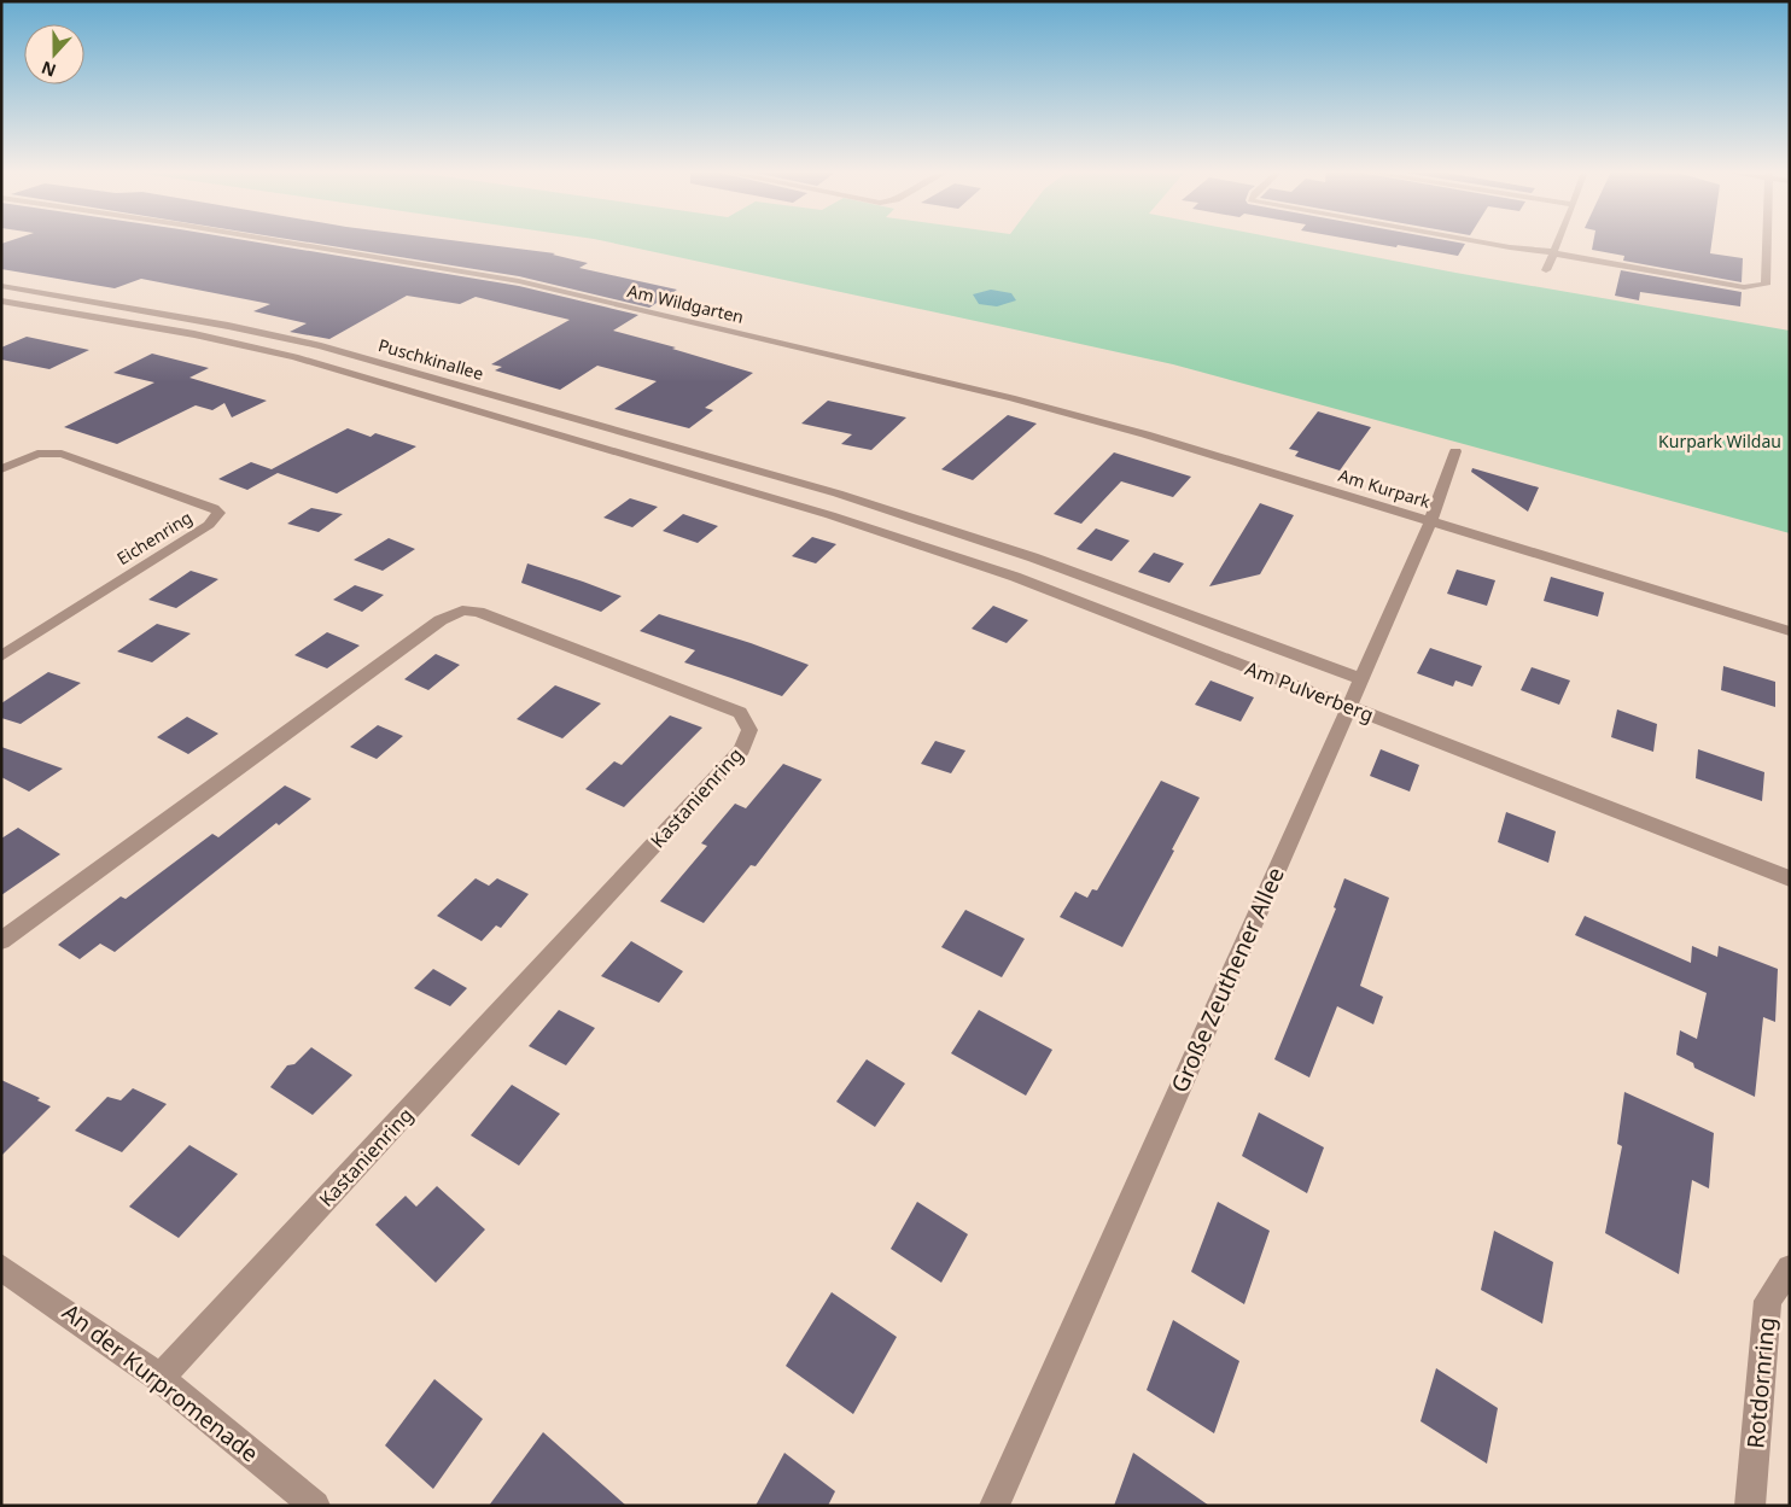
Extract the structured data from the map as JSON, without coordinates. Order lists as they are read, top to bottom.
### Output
{
  "streets": {
    "street": [
      "Am Wildgarten",
      "Puschkinallee",
      "Am Kurpark",
      "Eichenring",
      "Am Pulverberg",
      "Kastanienring",
      "Große Zeuthener Allee",
      "An der Kurpromenade",
      "Rotdornring"
    ]
  },
  "crossings": [
    ["Am Wildgarten", "Am Kurpark"],
    ["Puschkinallee", "Am Pulverberg"],
    ["Am Kurpark", "Große Zeuthener Allee"],
    ["Am Pulverberg", "Große Zeuthener Allee"],
    ["Kastanienring", "An der Kurpromenade"]
  ],
  "parks": ["Kurpark Wildau"],
  "north": "bottom"
}
